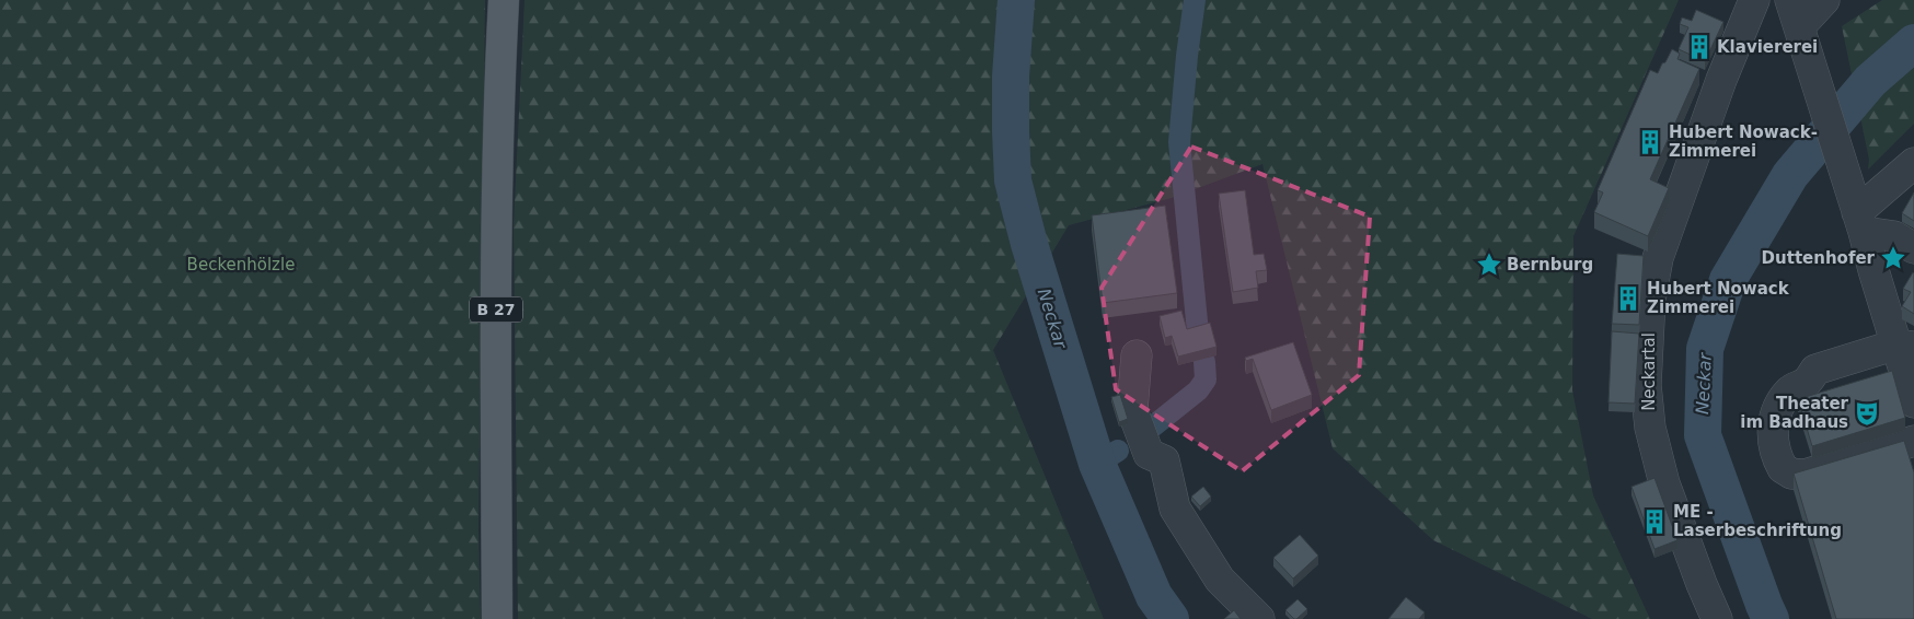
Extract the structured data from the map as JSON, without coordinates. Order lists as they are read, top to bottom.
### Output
{
  "streets": {
    "main road": ["B 27"],
    "street": ["Neckartal"]
  },
  "water": ["Neckar"],
  "parks": ["Beckenhölzle"],
  "places": {
    "building": [
      "Klaviererei",
      "Hubert Nowack- Zimmerei",
      "Hubert Nowack Zimmerei",
      "ME - Laserbeschriftung"
    ],
    "place": ["Duttenhofer", "Bernburg"],
    "theatre": ["Theater im Badhaus"]
  }
}
